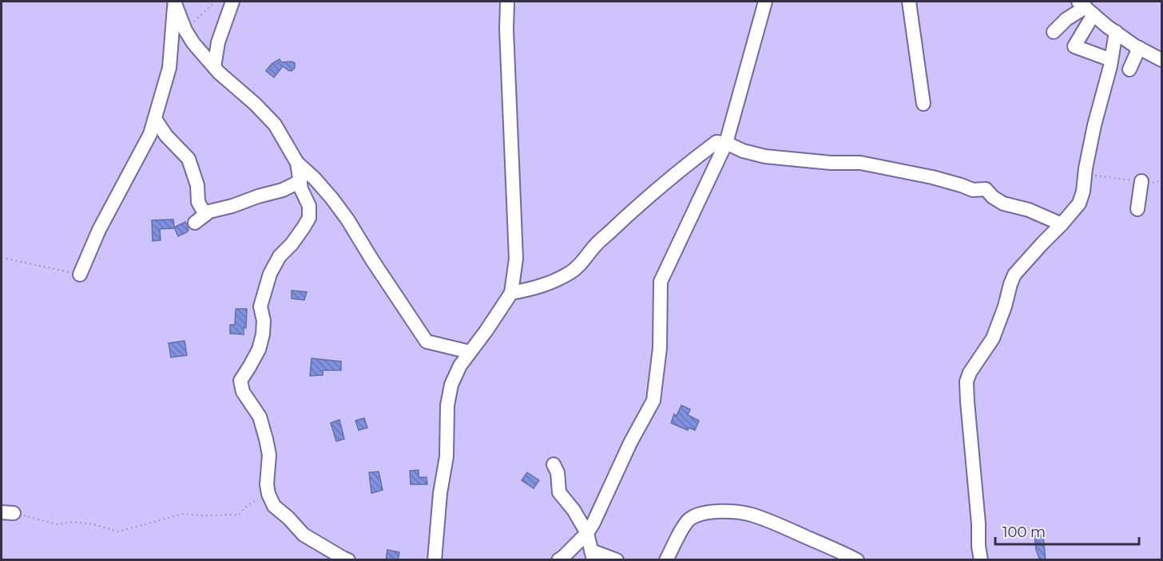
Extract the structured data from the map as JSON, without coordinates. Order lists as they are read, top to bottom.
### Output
{
  "scale_bar": "100 m"
}
